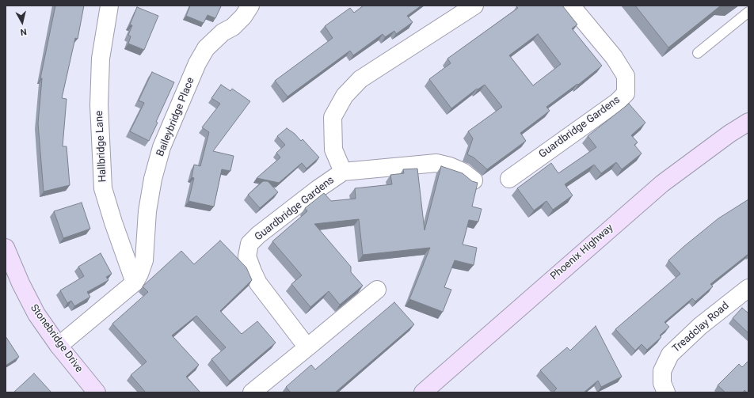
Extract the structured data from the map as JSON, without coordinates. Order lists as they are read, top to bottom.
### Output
{
  "streets": {
    "main road": ["Phoenix Highway", "Stonebridge Drive"],
    "street": [
      "Baileybridge Place",
      "Guardbridge Gardens",
      "Hallbridge Lane",
      "Treadclay Road"
    ]
  },
  "crossings": [
    ["Baileybridge Place", "Hallbridge Lane"],
    ["Baileybridge Place", "Stonebridge Drive"]
  ],
  "north": "bottom"
}
